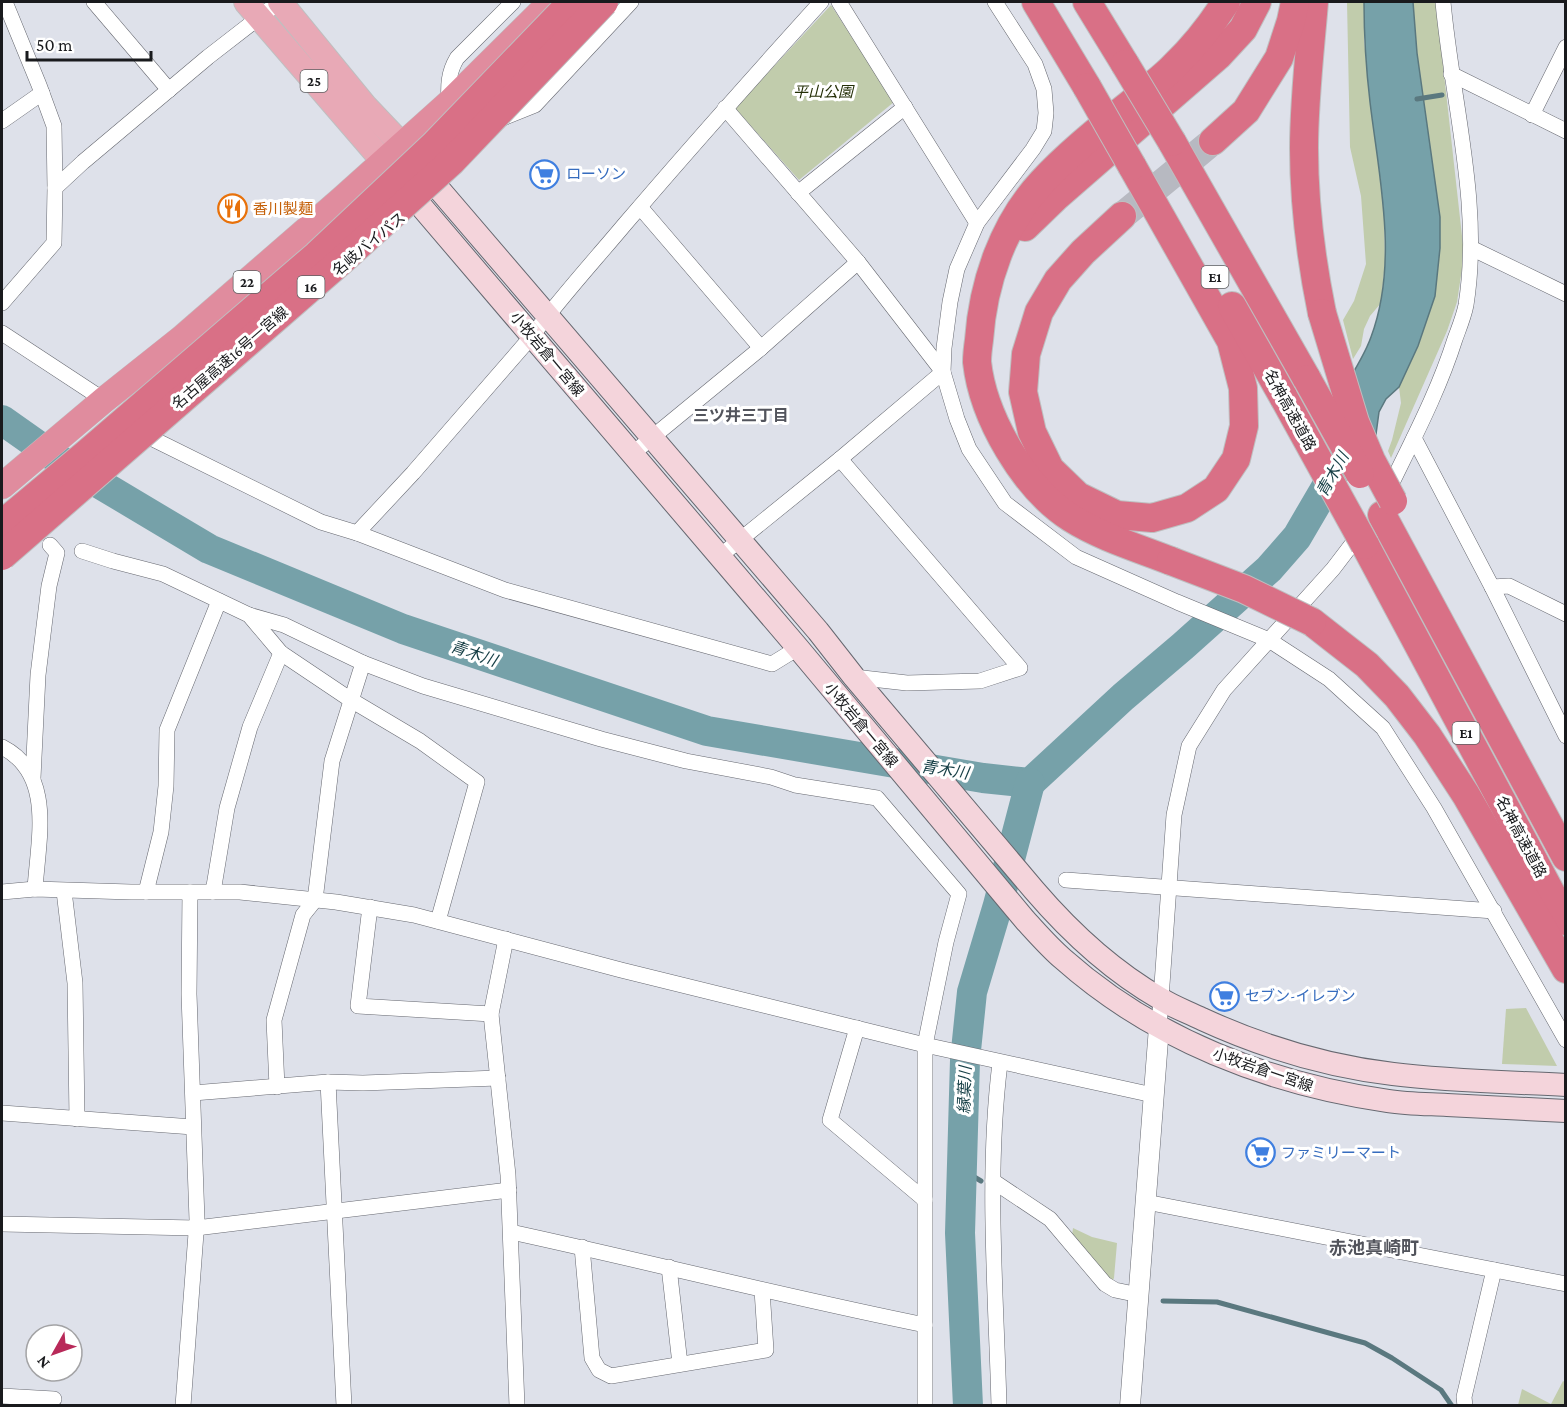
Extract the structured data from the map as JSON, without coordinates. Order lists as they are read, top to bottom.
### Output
{
  "streets": {
    "highway": [
      "名岐バイパス",
      "E1",
      "22",
      "16",
      "名古屋高速16号一宮線",
      "名神高速道路"
    ],
    "main road": ["25", "小牧岩倉一宮線"]
  },
  "crossings": [
    ["25", "22"],
    ["25", "小牧岩倉一宮線"],
    ["名岐バイパス", "小牧岩倉一宮線"],
    ["22", "小牧岩倉一宮線"]
  ],
  "districts": ["三ツ井三丁目", "赤池真崎町"],
  "water": ["青木川", "縁葉川"],
  "parks": ["平山公園"],
  "places": {
    "supermarket": ["ローソン", "セブン-イレブン", "ファミリーマート"],
    "restaurant": ["香川製麺"]
  },
  "scale_bar": "50 m",
  "north": "bottom left"
}
